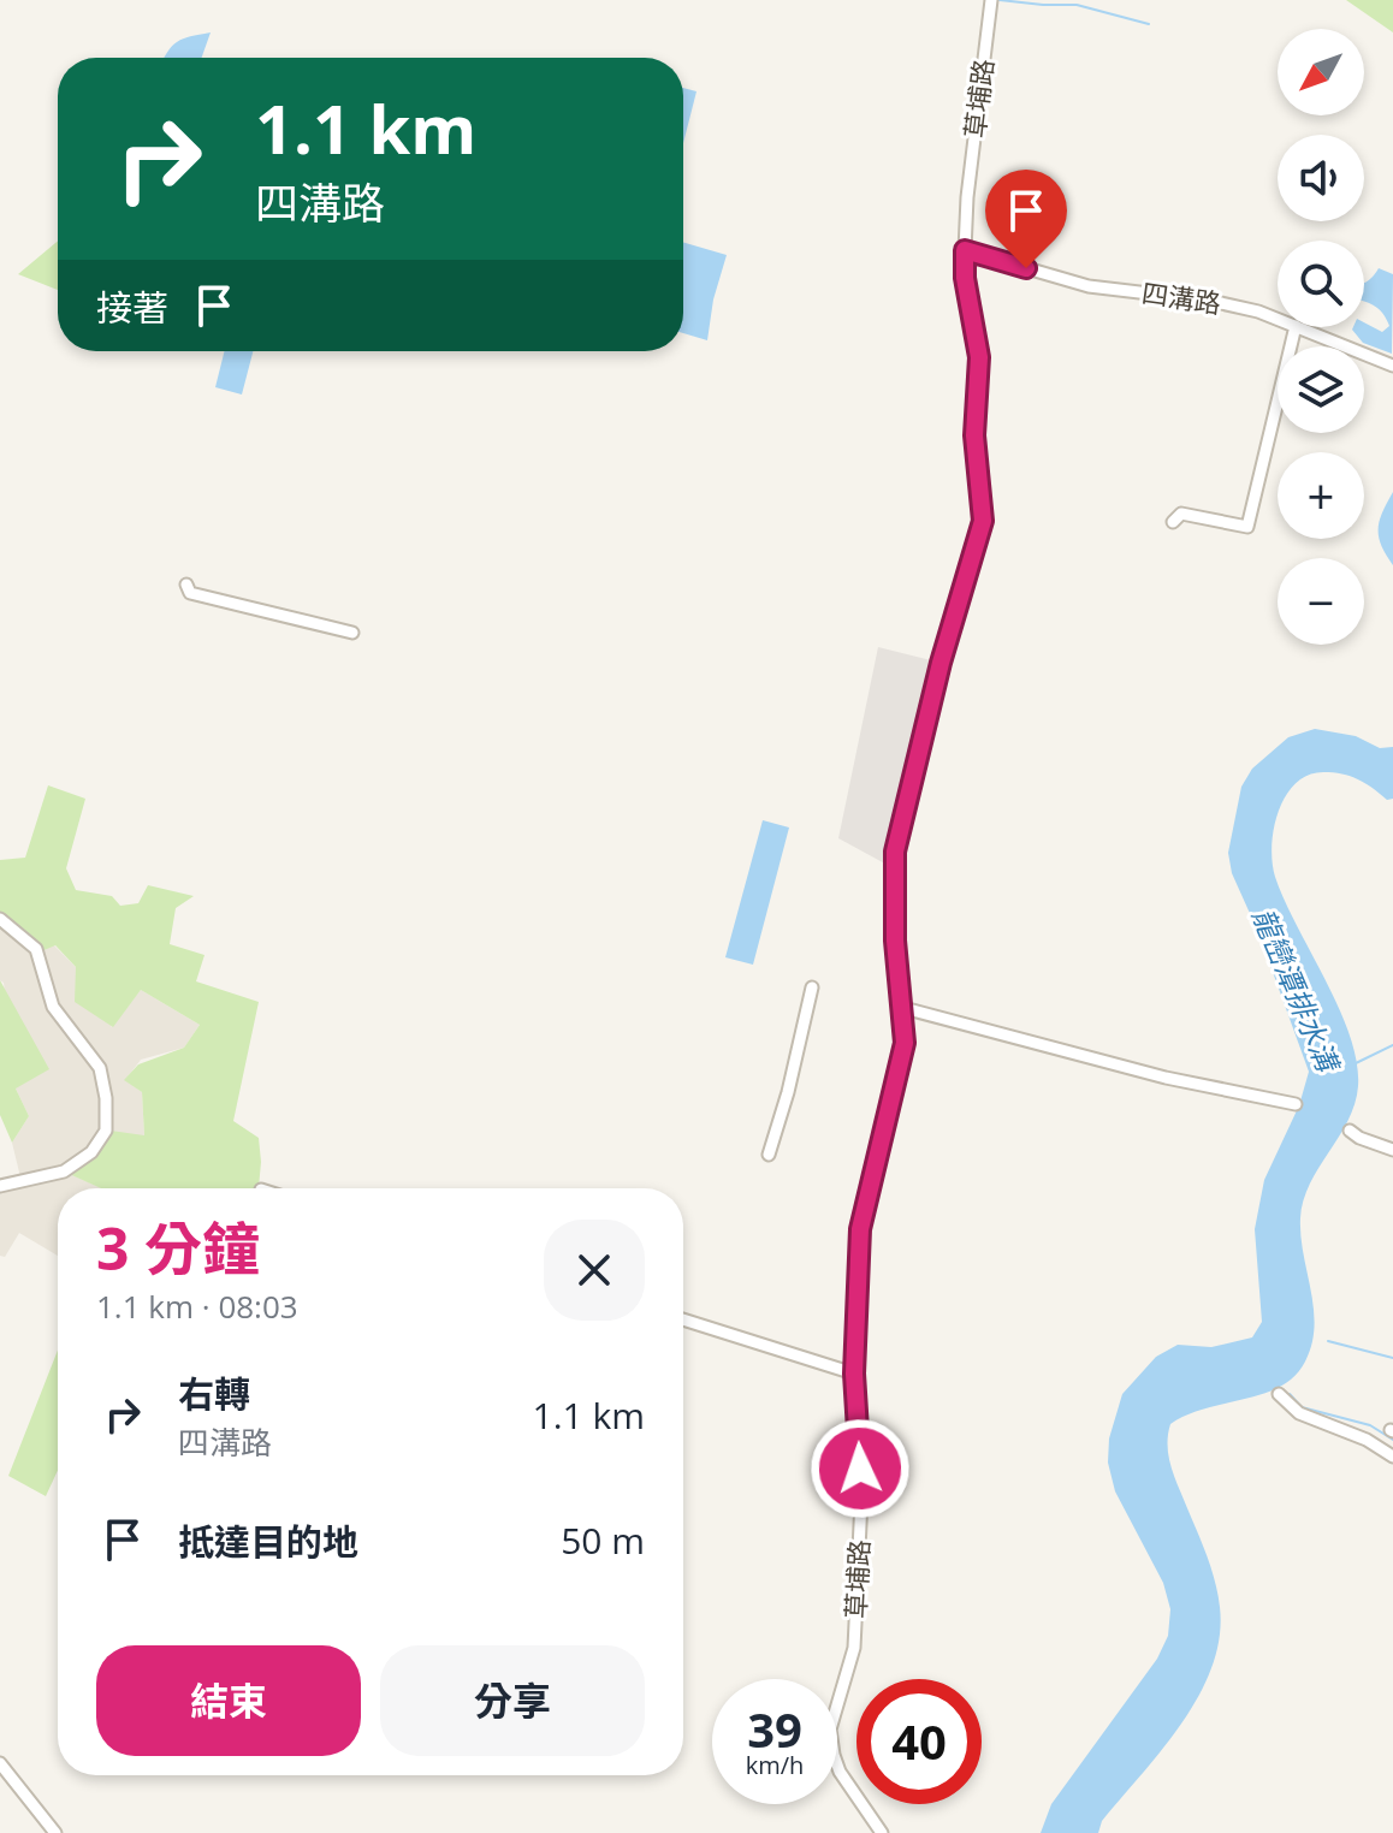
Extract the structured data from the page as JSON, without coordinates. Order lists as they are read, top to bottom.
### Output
{
  "streets": {
    "street": ["草埔路", "四溝路"]
  },
  "crossings": [
    ["草埔路", "四溝路"]
  ],
  "water": ["龍巒潭排水溝"],
  "north": "bottom left",
  "page": {
    "map_buttons": ["+", "−"],
    "turn": ["1.1 km", "四溝路"],
    "then": "接著",
    "heading": ["3 分鐘", "1.1 km · 08:03"],
    "list": [
      {
        "name": "右轉",
        "note": "四溝路",
        "value": "1.1 km"
      },
      {
        "name": "抵達目的地",
        "value": "50 m"
      }
    ],
    "buttons": ["結束", "分享"],
    "speed": "39 km/h",
    "limit": "40"
  }
}
